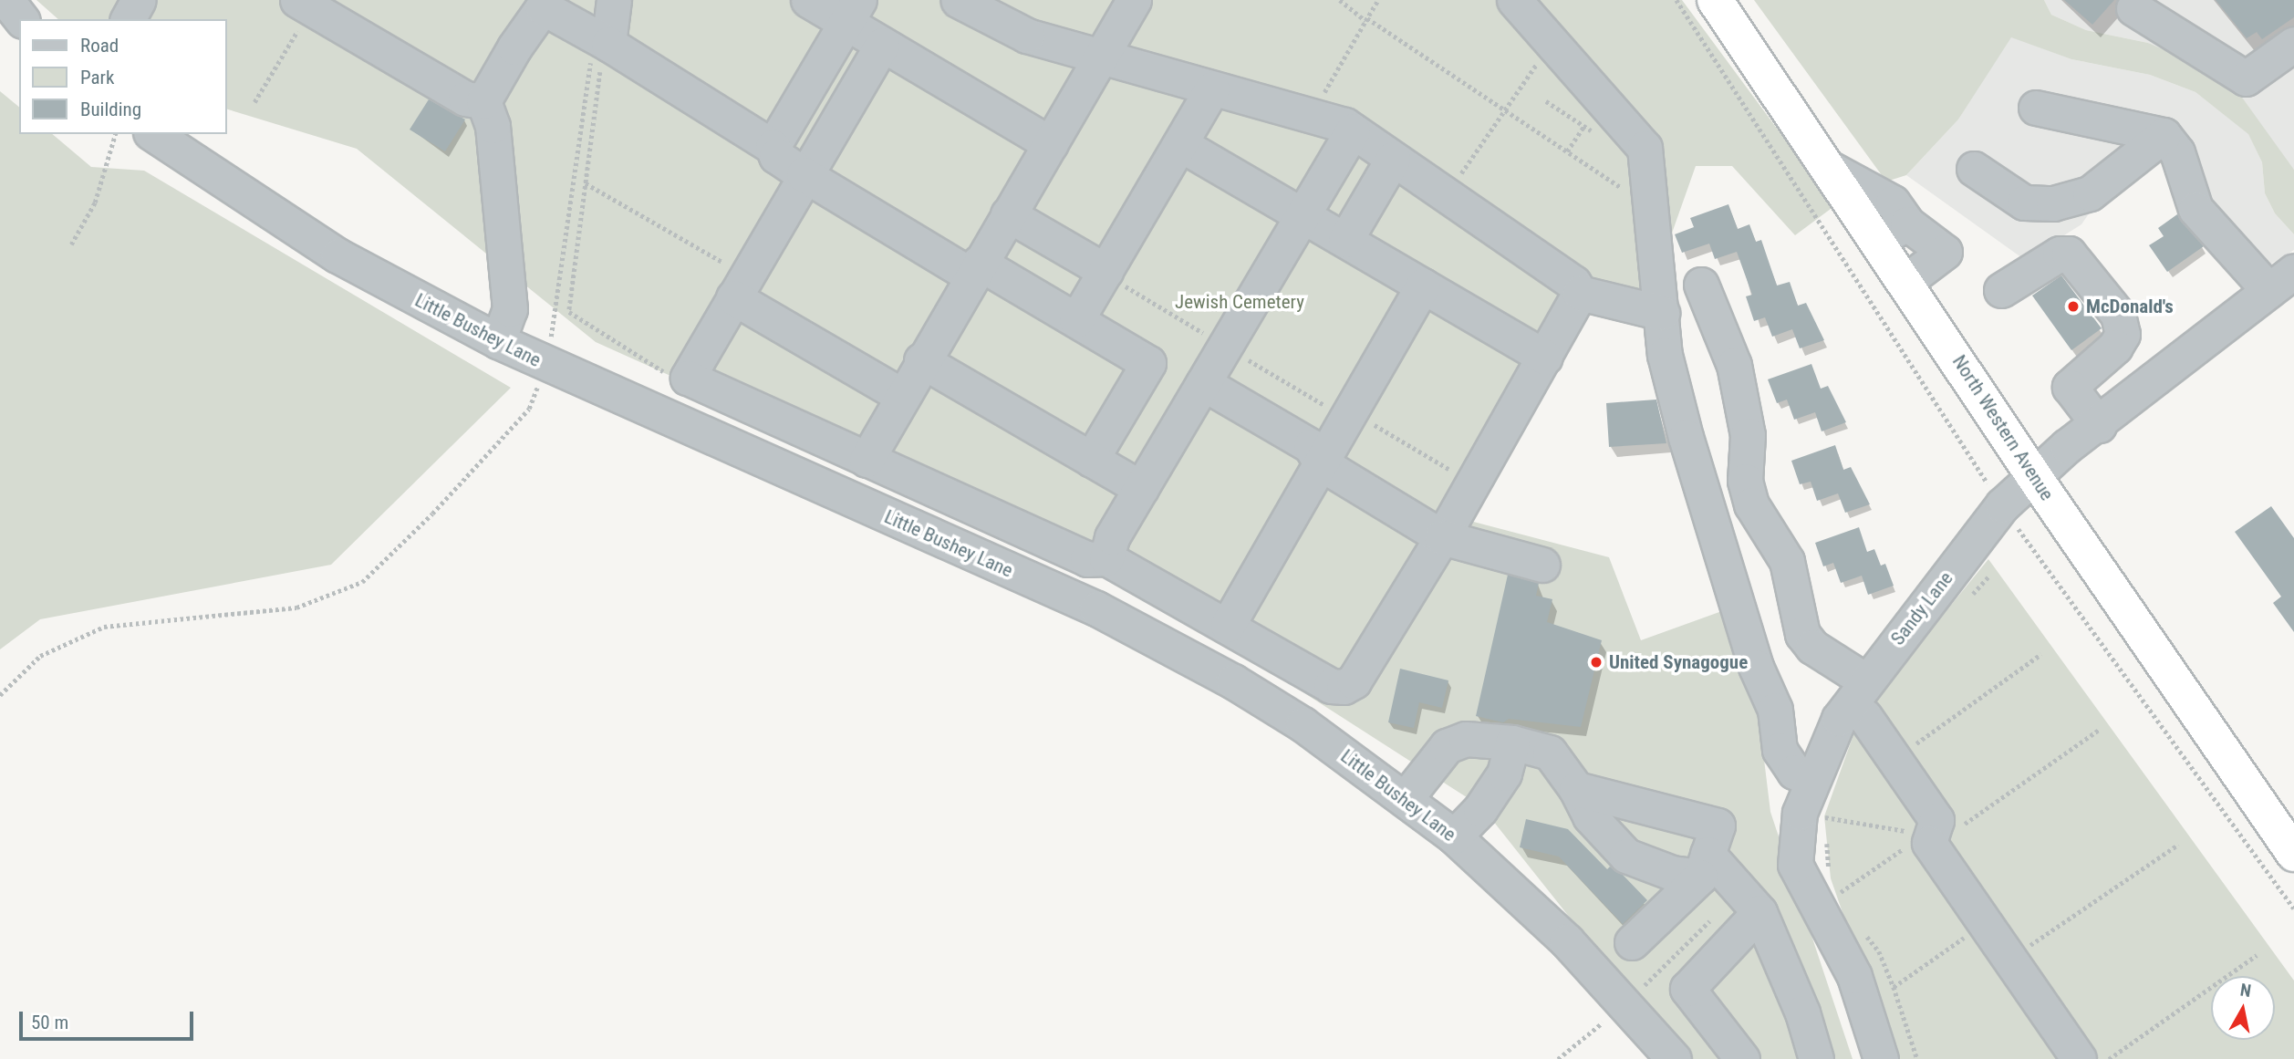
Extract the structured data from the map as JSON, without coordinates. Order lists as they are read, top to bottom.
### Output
{
  "streets": {
    "highway": ["North Western Avenue"],
    "street": ["Little Bushey Lane", "Sandy Lane"]
  },
  "crossings": [
    ["North Western Avenue", "Sandy Lane"]
  ],
  "parks": ["Jewish Cemetery"],
  "places": ["McDonald's", "United Synagogue"],
  "legend": ["Road", "Park", "Building"],
  "scale_bar": "50 m",
  "north": "top"
}
